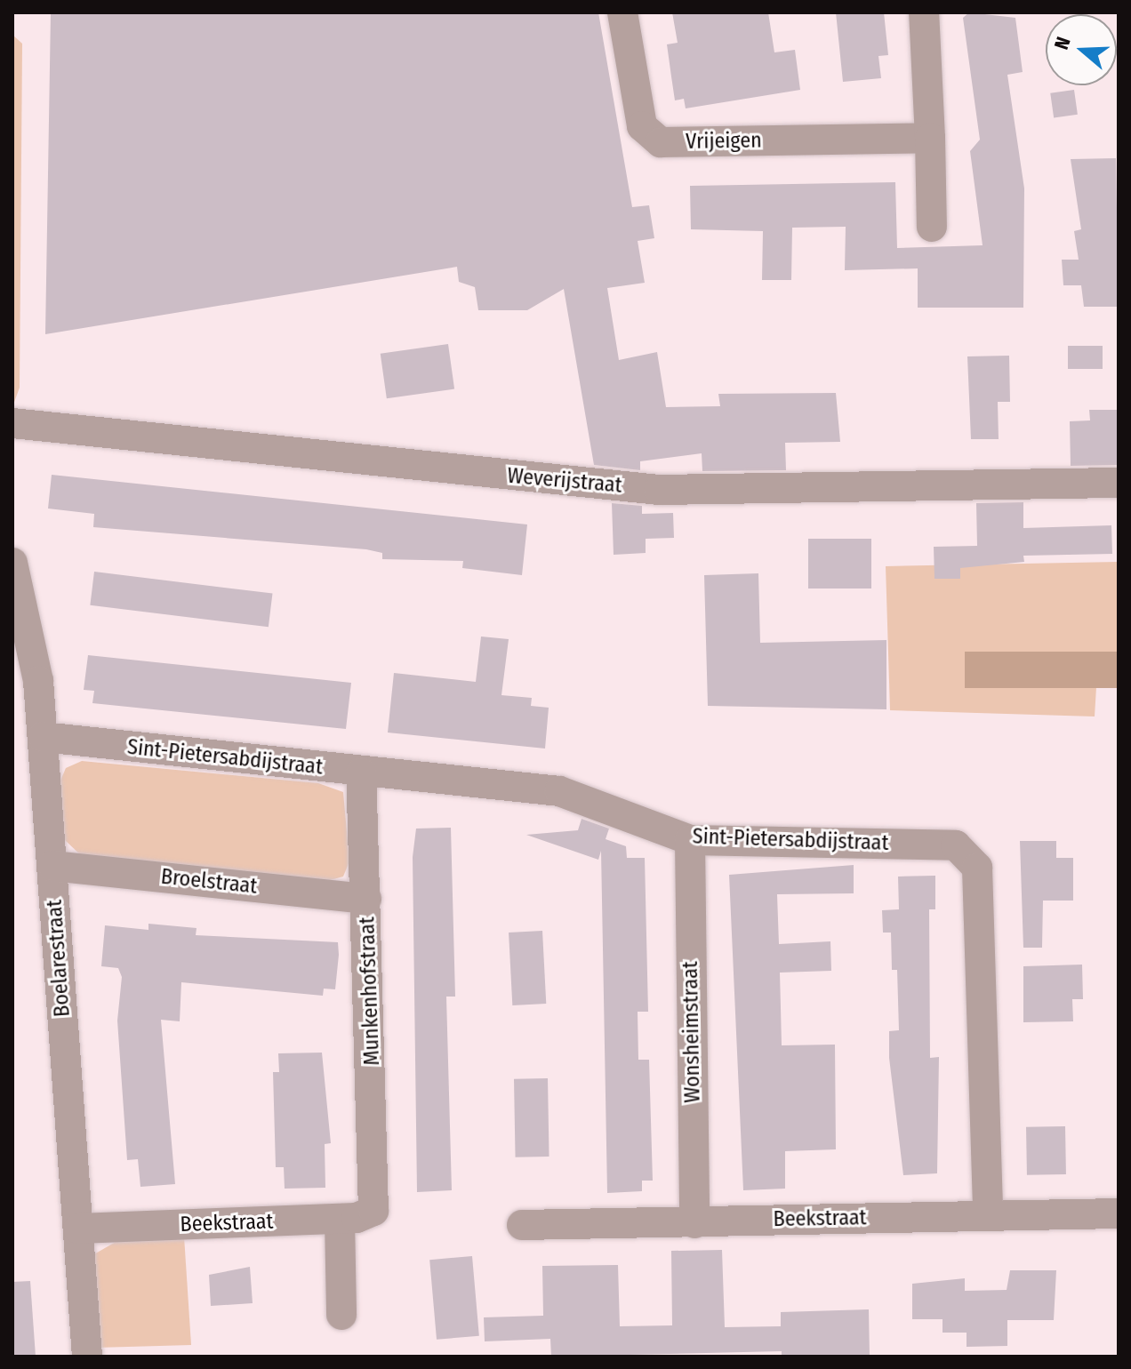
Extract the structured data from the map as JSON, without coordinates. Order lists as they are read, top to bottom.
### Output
{
  "streets": {
    "street": [
      "Vrijeigen",
      "Weverijstraat",
      "Sint-Pietersabdijstraat",
      "Broelstraat",
      "Boelarestraat",
      "Munkenhofstraat",
      "Wonsheimstraat",
      "Beekstraat"
    ]
  },
  "crossings": [
    ["Sint-Pietersabdijstraat", "Boelarestraat"],
    ["Sint-Pietersabdijstraat", "Munkenhofstraat"],
    ["Sint-Pietersabdijstraat", "Wonsheimstraat"],
    ["Sint-Pietersabdijstraat", "Beekstraat"],
    ["Broelstraat", "Boelarestraat"],
    ["Broelstraat", "Munkenhofstraat"],
    ["Boelarestraat", "Beekstraat"],
    ["Munkenhofstraat", "Beekstraat"],
    ["Wonsheimstraat", "Beekstraat"]
  ],
  "north": "left"
}
